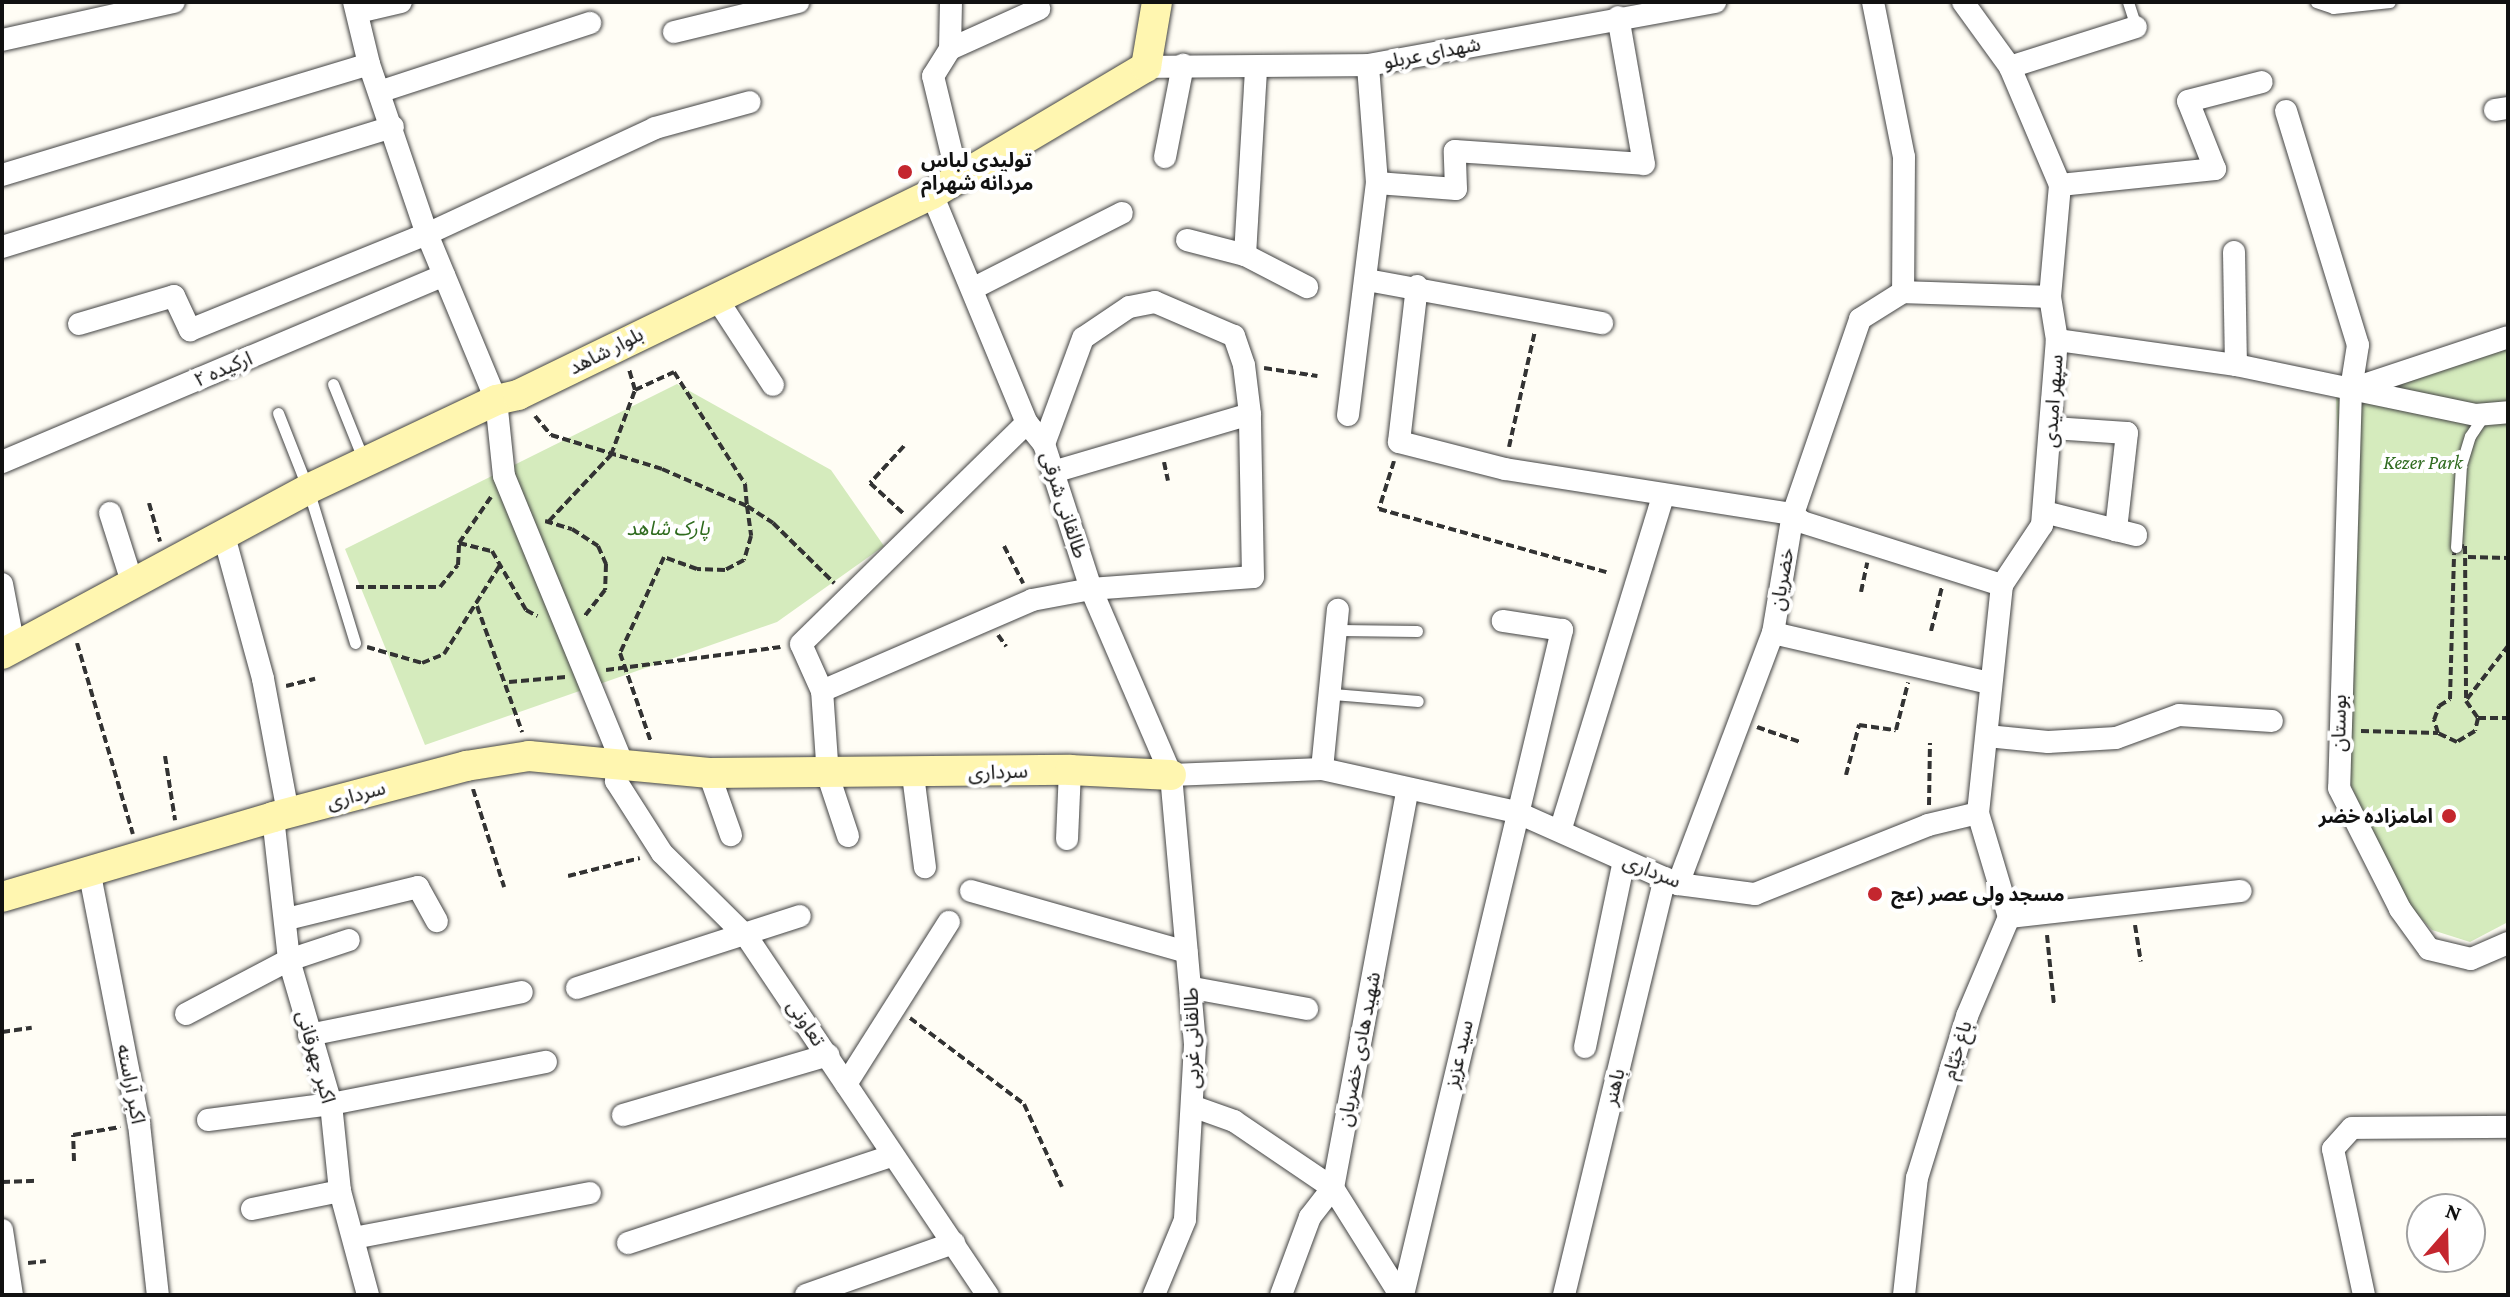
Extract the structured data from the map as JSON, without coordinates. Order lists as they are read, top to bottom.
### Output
{
  "streets": {
    "main road": ["بلوار شاهد", "سرداری"],
    "street": [
      "شهدای عربلو",
      "ارکیده ۲",
      "سپهر امیدی",
      "طالقانی شرقی",
      "خضریان",
      "بوستان",
      "تعاونی",
      "طالقانی غربی",
      "شهید هادی خضریان",
      "باغ خیّام",
      "سید عزیز",
      "اکبر چهرقانی",
      "اکبر آراسته",
      "باهنر"
    ]
  },
  "crossings": [
    ["شهدای عربلو", "بلوار شاهد"],
    ["بلوار شاهد", "طالقانی شرقی"],
    ["بلوار شاهد", "اکبر چهرقانی"],
    ["سپهر امیدی", "سرداری"],
    ["طالقانی شرقی", "سرداری"],
    ["طالقانی شرقی", "طالقانی غربی"],
    ["خضریان", "سرداری"],
    ["خضریان", "باهنر"],
    ["سرداری", "تعاونی"],
    ["سرداری", "طالقانی غربی"],
    ["سرداری", "شهید هادی خضریان"],
    ["سرداری", "سید عزیز"],
    ["سرداری", "اکبر چهرقانی"],
    ["سرداری", "اکبر آراسته"],
    ["سرداری", "باهنر"]
  ],
  "parks": ["Kezer Park", "پارک شاهد"],
  "places": ["تولیدی لباس مردانه شهرام", "امامزاده خضر", "مسجد ولی عصر (عج"],
  "north": "top"
}
